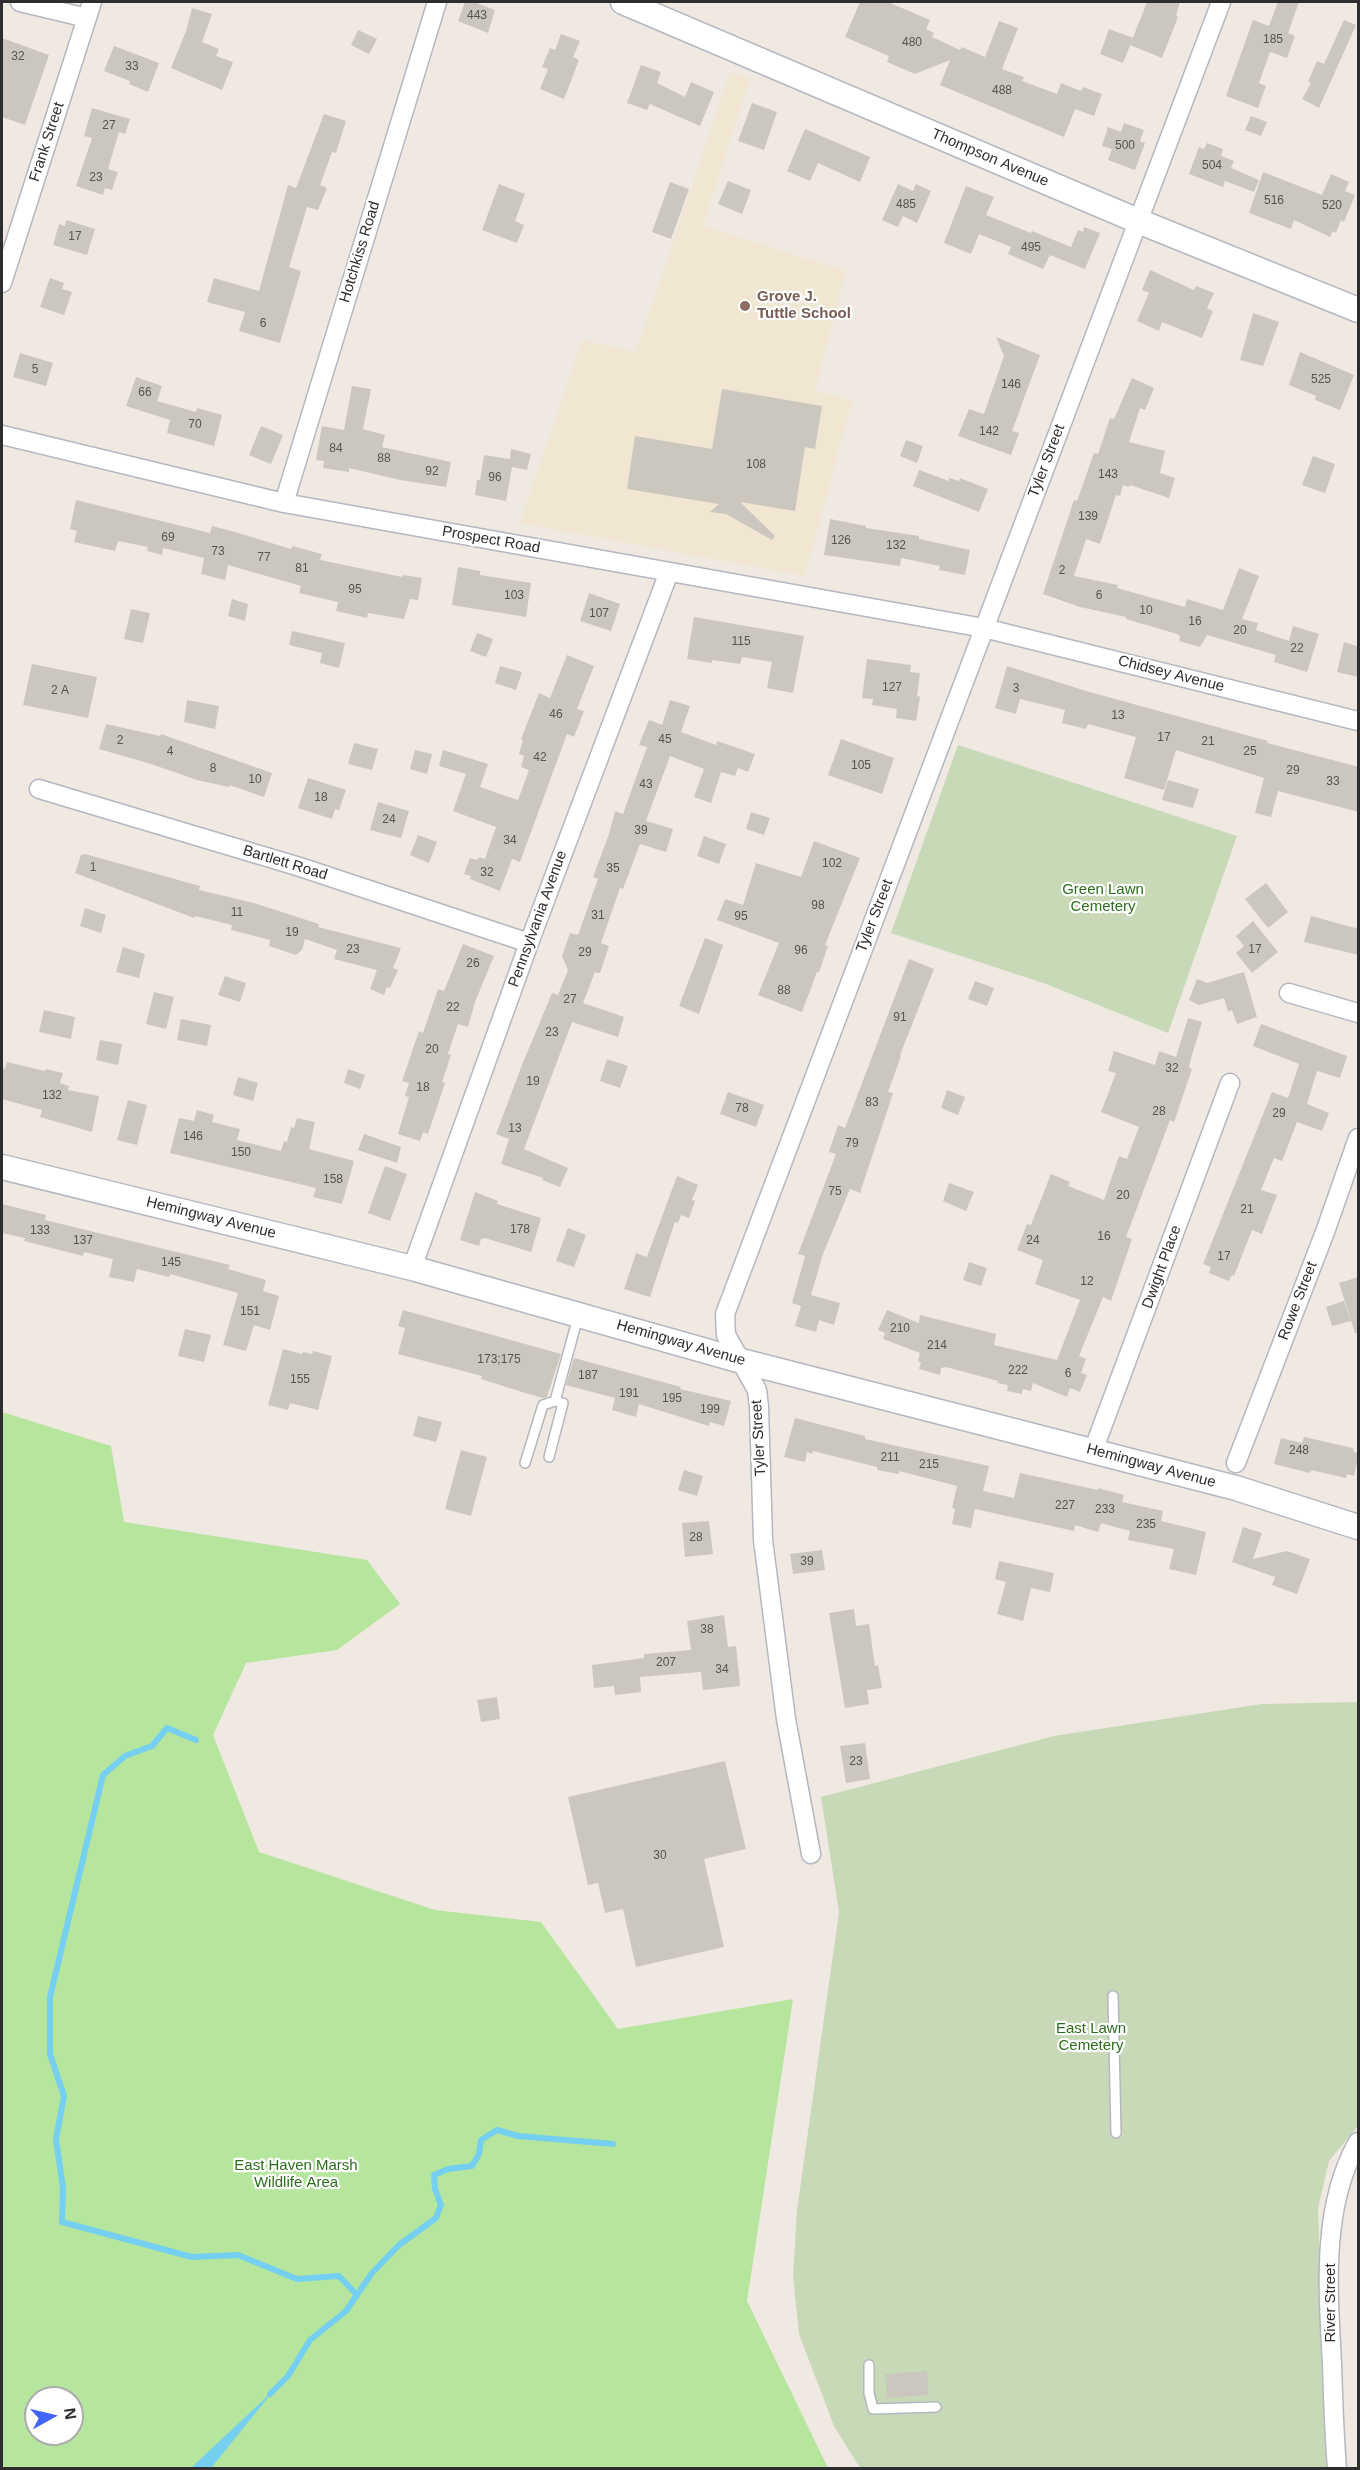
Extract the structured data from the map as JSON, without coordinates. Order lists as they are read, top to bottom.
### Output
{
  "streets": {
    "main road": ["Thompson Avenue", "Hemingway Avenue"],
    "street": [
      "Frank Street",
      "Hotchkiss Road",
      "Tyler Street",
      "Prospect Road",
      "Chidsey Avenue",
      "Bartlett Road",
      "Pennsylvania Avenue",
      "Dwight Place",
      "Rowe Street",
      "River Street"
    ]
  },
  "crossings": [
    ["Thompson Avenue", "Tyler Street"],
    ["Hotchkiss Road", "Prospect Road"],
    ["Tyler Street", "Prospect Road"],
    ["Tyler Street", "Chidsey Avenue"],
    ["Tyler Street", "Hemingway Avenue"],
    ["Prospect Road", "Chidsey Avenue"],
    ["Prospect Road", "Pennsylvania Avenue"],
    ["Bartlett Road", "Pennsylvania Avenue"],
    ["Pennsylvania Avenue", "Hemingway Avenue"],
    ["Hemingway Avenue", "Dwight Place"]
  ],
  "parks": ["Green Lawn Cemetery", "East Lawn Cemetery", "East Haven Marsh Wildlife Area"],
  "places": ["Grove J. Tuttle School"],
  "house_numbers": [
    "443",
    "185",
    "480",
    "32",
    "33",
    "488",
    "27",
    "500",
    "504",
    "23",
    "516",
    "485",
    "520",
    "17",
    "495",
    "6",
    "5",
    "525",
    "146",
    "66",
    "70",
    "142",
    "84",
    "88",
    "108",
    "92",
    "143",
    "96",
    "139",
    "69",
    "126",
    "132",
    "73",
    "77",
    "81",
    "2",
    "95",
    "103",
    "6",
    "10",
    "107",
    "16",
    "20",
    "115",
    "22",
    "127",
    "3",
    "2 A",
    "46",
    "13",
    "17",
    "45",
    "2",
    "21",
    "4",
    "25",
    "42",
    "105",
    "8",
    "29",
    "10",
    "33",
    "43",
    "18",
    "24",
    "39",
    "34",
    "102",
    "1",
    "35",
    "32",
    "98",
    "11",
    "31",
    "95",
    "19",
    "23",
    "17",
    "96",
    "29",
    "26",
    "88",
    "27",
    "22",
    "91",
    "23",
    "20",
    "32",
    "19",
    "18",
    "132",
    "83",
    "78",
    "28",
    "29",
    "13",
    "146",
    "79",
    "150",
    "158",
    "75",
    "20",
    "21",
    "178",
    "133",
    "16",
    "137",
    "24",
    "17",
    "145",
    "12",
    "151",
    "210",
    "214",
    "173;175",
    "222",
    "6",
    "187",
    "155",
    "191",
    "195",
    "199",
    "248",
    "211",
    "215",
    "227",
    "233",
    "235",
    "28",
    "39",
    "38",
    "207",
    "34",
    "23",
    "30"
  ],
  "north": "right"
}
